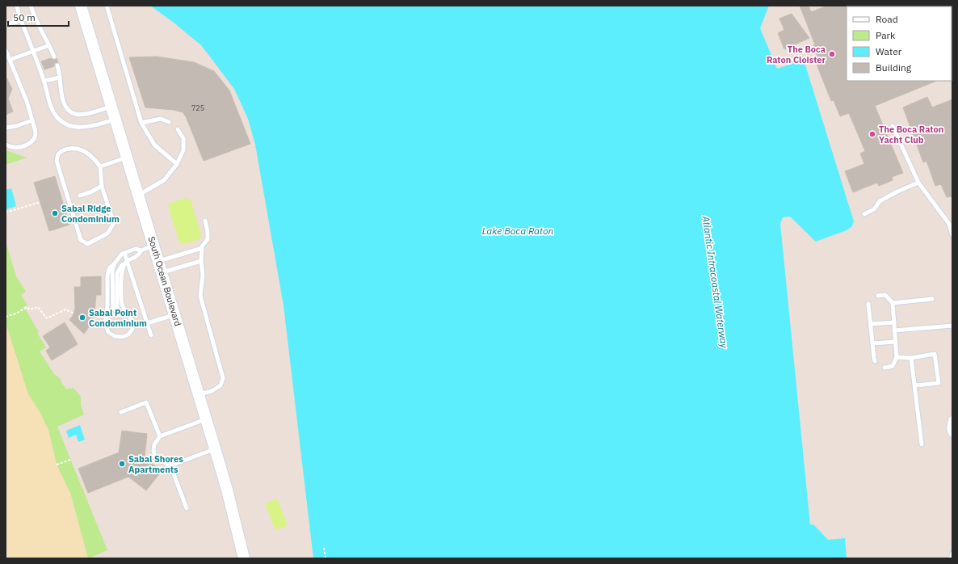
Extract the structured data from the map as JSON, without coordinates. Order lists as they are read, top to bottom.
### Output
{
  "streets": {
    "main road": ["South Ocean Boulevard"]
  },
  "water": ["Lake Boca Raton", "Atlantic Intracoastal Waterway"],
  "places": [
    "The Boca Raton Cloister",
    "The Boca Raton Yacht Club",
    "Sabal Ridge Condominium",
    "Sabal Point Condominium",
    "Sabal Shores Apartments"
  ],
  "house_numbers": ["725"],
  "legend": [
    "Road",
    "Park",
    "Water",
    "Building"
  ],
  "scale_bar": "50 m"
}
